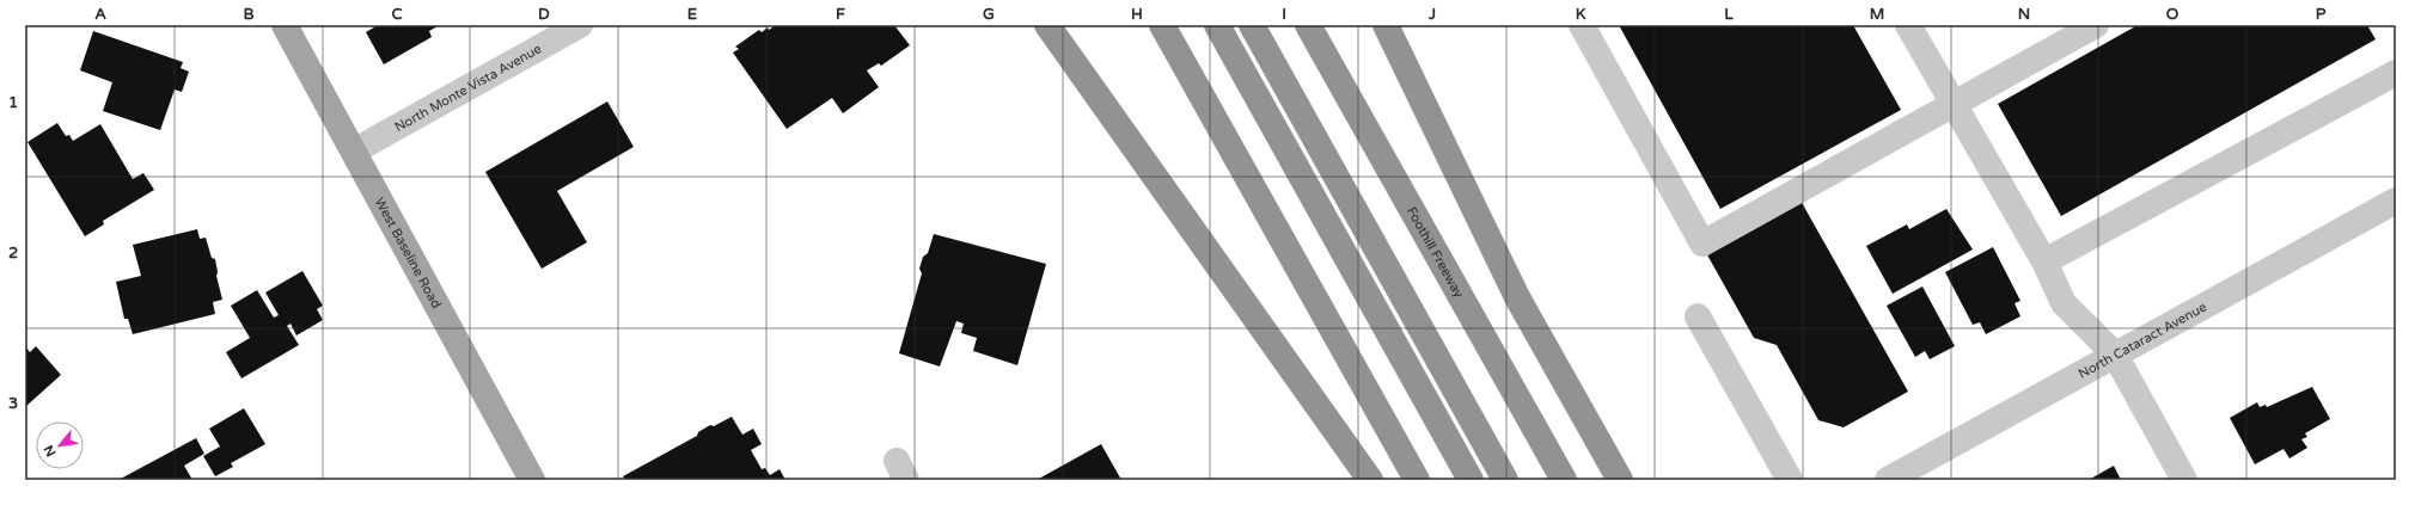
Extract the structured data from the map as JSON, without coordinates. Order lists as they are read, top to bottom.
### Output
{
  "streets": {
    "highway": ["Foothill Freeway"],
    "main road": ["West Baseline Road"],
    "street": ["North Monte Vista Avenue", "North Cataract Avenue"]
  },
  "crossings": [
    ["North Monte Vista Avenue", "West Baseline Road"]
  ],
  "north": "bottom left",
  "grid": {
    "columns": [
      "A",
      "B",
      "C",
      "D",
      "E",
      "F",
      "G",
      "H",
      "I",
      "J",
      "K",
      "L",
      "M",
      "N",
      "O",
      "P"
    ],
    "rows": ["1", "2", "3"]
  }
}
